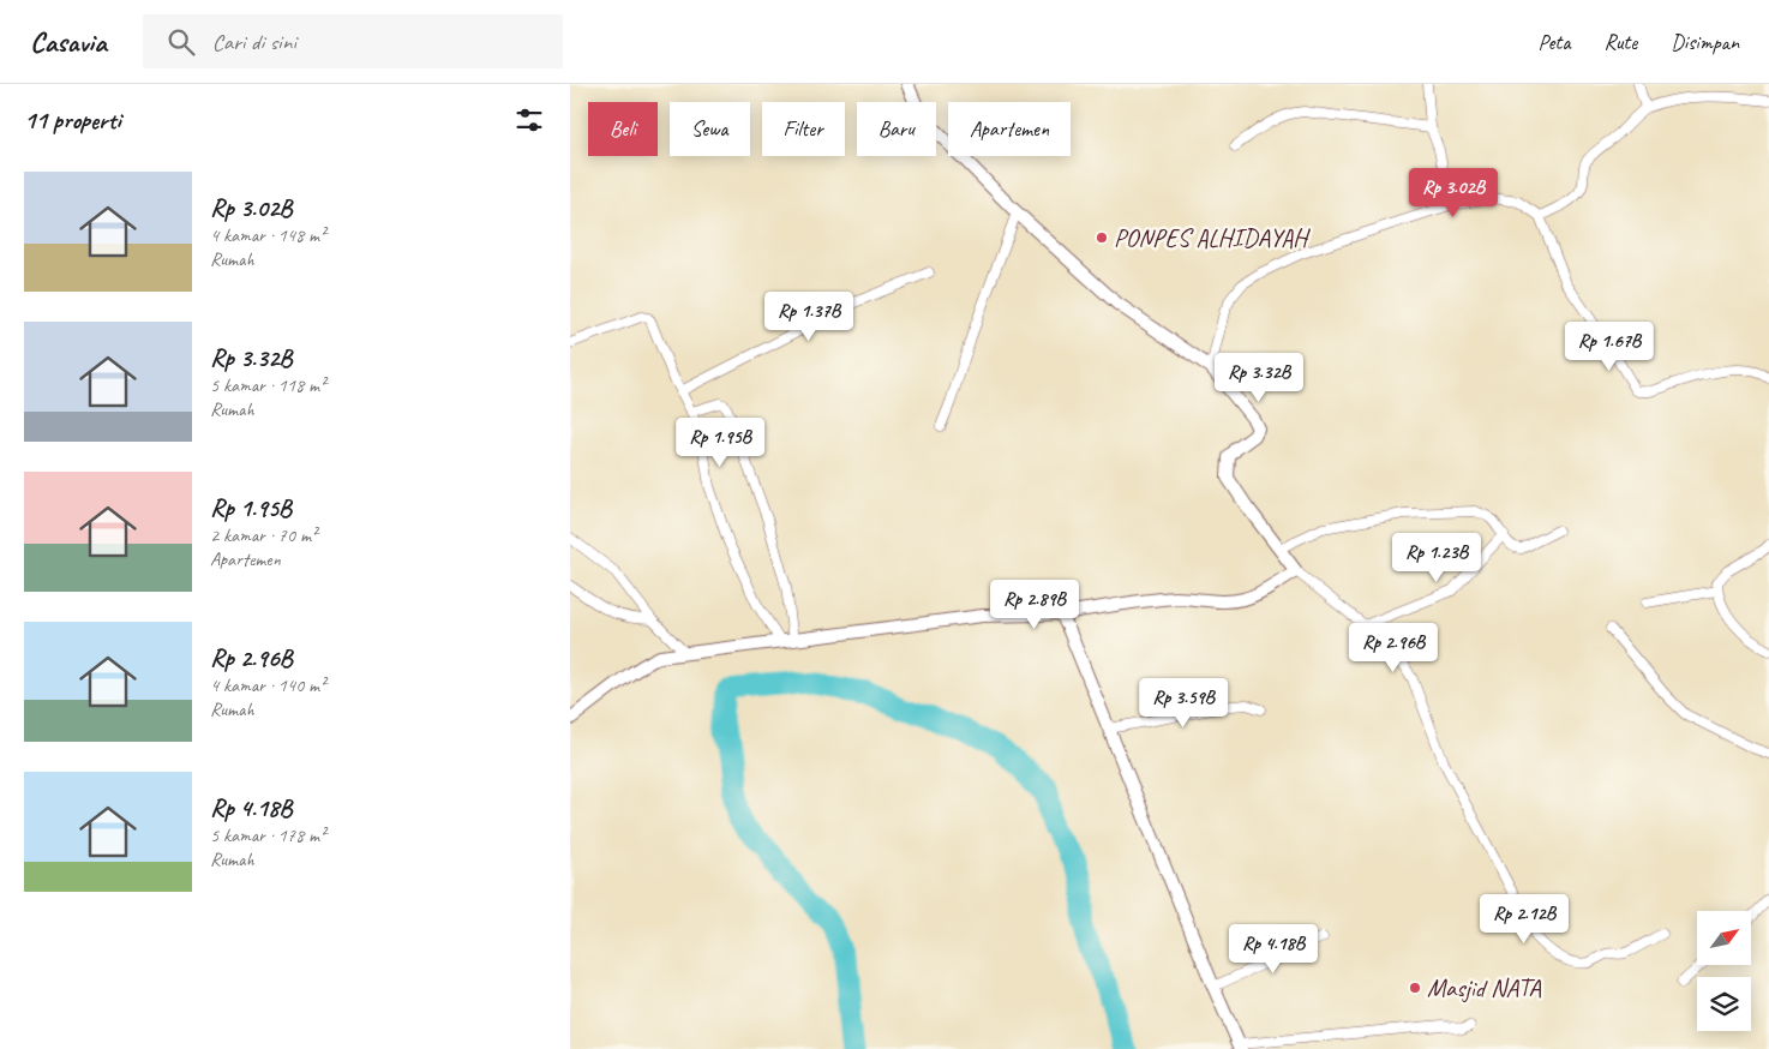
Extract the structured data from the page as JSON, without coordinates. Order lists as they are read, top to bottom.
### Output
{
  "places": ["PONPES ALHIDAYAH", "Masjid NATA"],
  "north": "top right",
  "page": {
    "header": "Casavia",
    "search": "Cari di sini",
    "nav": ["Peta", "Rute", "Disimpan"],
    "heading": "11 properti",
    "chip": [
      "Beli",
      "Sewa",
      "Filter",
      "Baru",
      "Apartemen"
    ],
    "list": [
      {
        "name": "Rp 3.02B",
        "note": "4 kamar · 148 m² · Rumah"
      },
      {
        "name": "Rp 3.32B",
        "note": "5 kamar · 118 m² · Rumah"
      },
      {
        "name": "Rp 1.95B",
        "note": "2 kamar · 70 m² · Apartemen"
      },
      {
        "name": "Rp 2.96B",
        "note": "4 kamar · 140 m² · Rumah"
      },
      {
        "name": "Rp 4.18B",
        "note": "5 kamar · 178 m² · Rumah"
      }
    ],
    "price": [
      "Rp 3.02B",
      "Rp 1.37B",
      "Rp 1.67B",
      "Rp 3.32B",
      "Rp 1.95B",
      "Rp 1.23B",
      "Rp 2.89B",
      "Rp 2.96B",
      "Rp 3.59B",
      "Rp 2.12B",
      "Rp 4.18B"
    ]
  }
}
